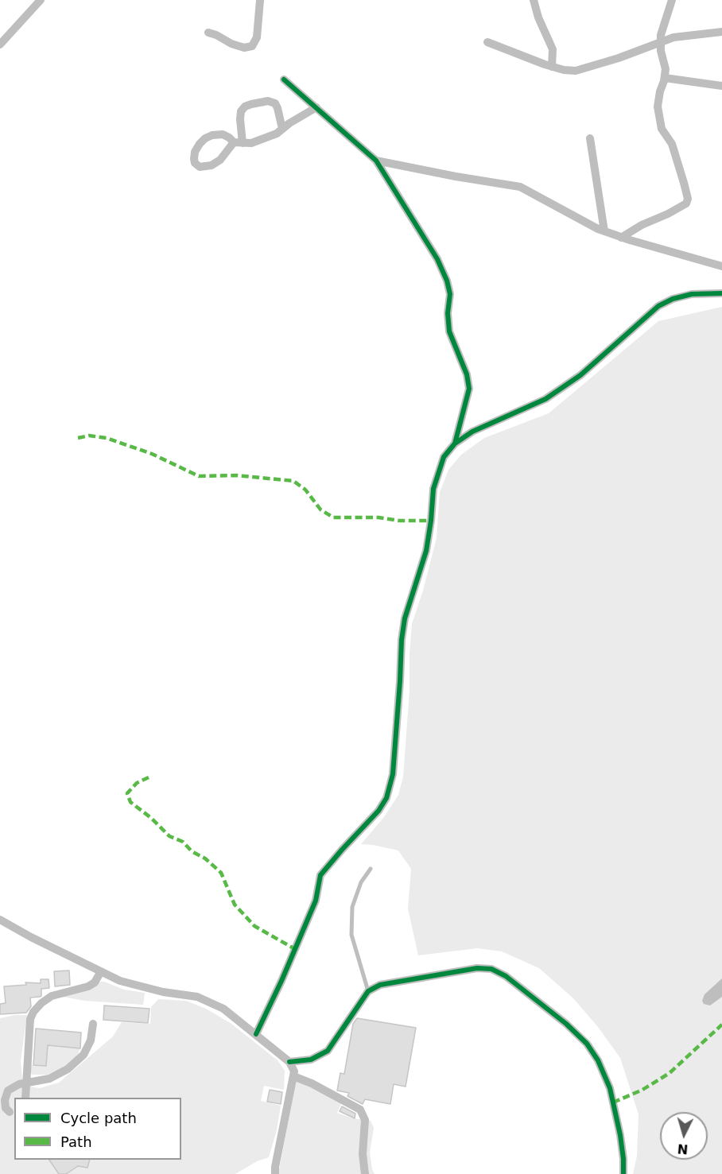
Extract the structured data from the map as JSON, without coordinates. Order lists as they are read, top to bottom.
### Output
{
  "legend": ["Cycle path", "Path"],
  "north": "bottom"
}
